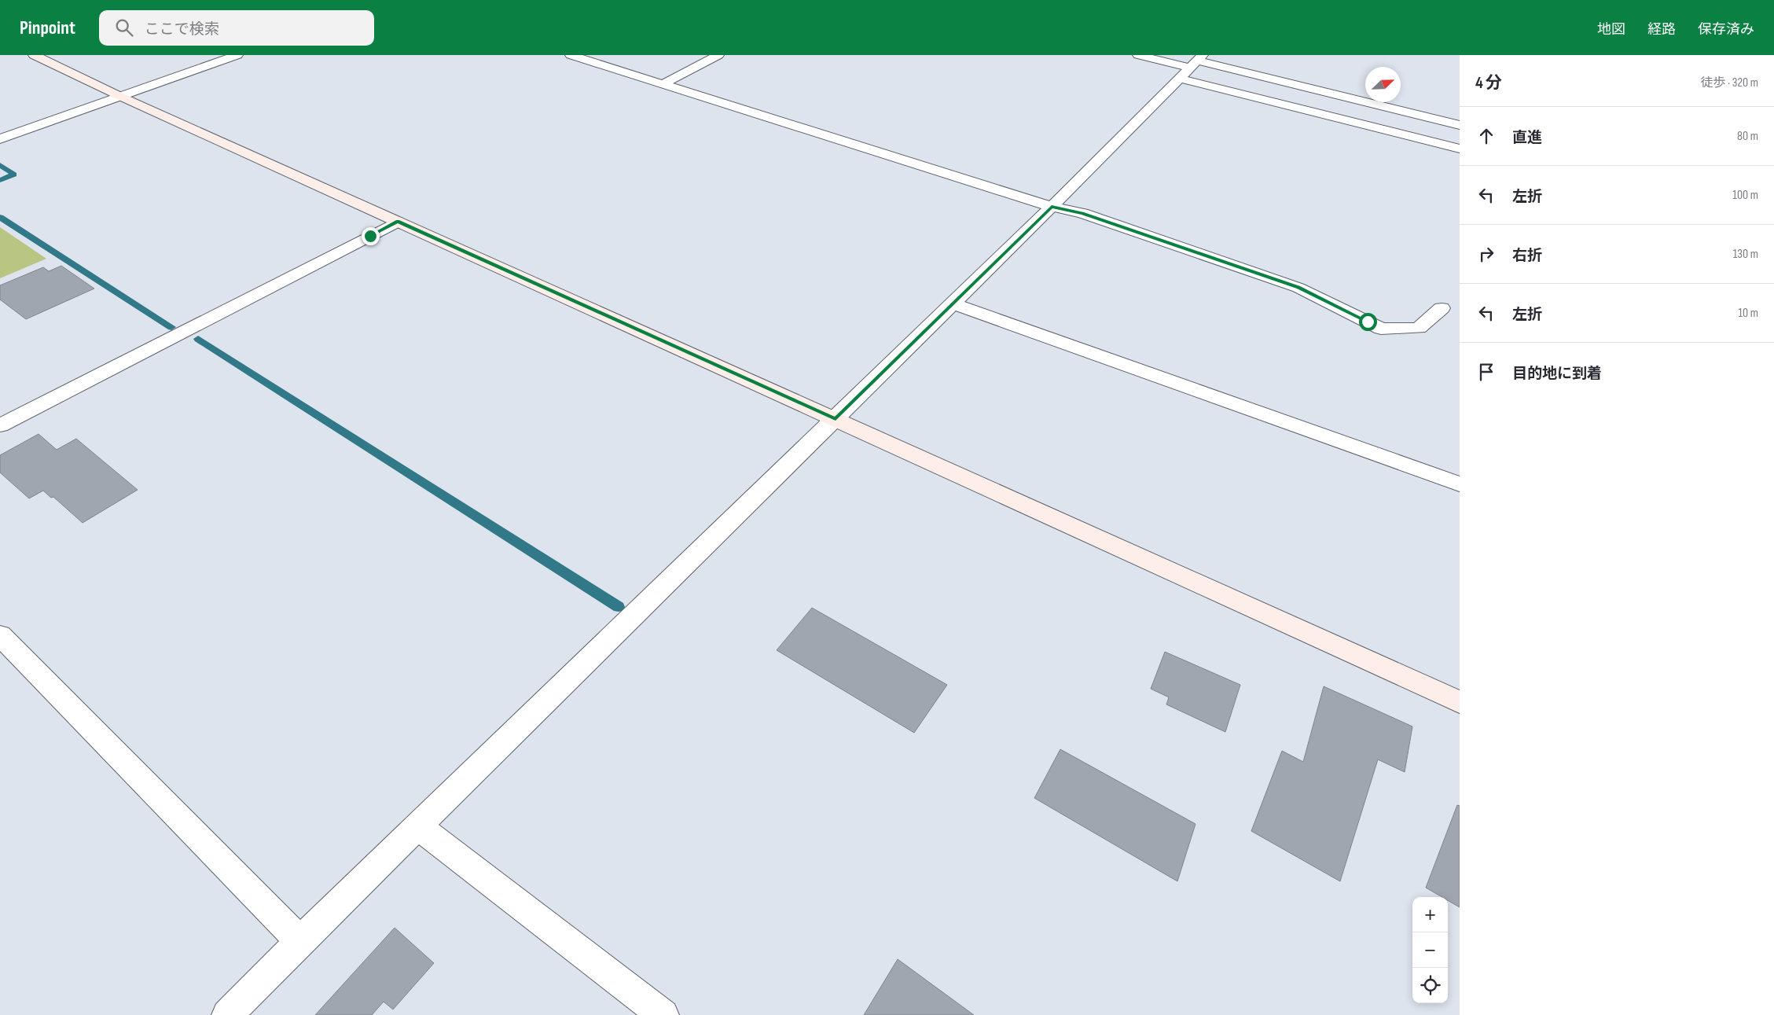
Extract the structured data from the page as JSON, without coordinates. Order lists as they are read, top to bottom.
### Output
{
  "north": "top right",
  "page": {
    "header": "Pinpoint",
    "search": "ここで検索",
    "nav": ["地図", "経路", "保存済み"],
    "heading": ["4 分", "徒歩 · 320 m"],
    "list": [
      ["直進", "80 m"],
      ["左折", "100 m"],
      ["右折", "130 m"],
      ["左折", "10 m"],
      "目的地に到着"
    ],
    "map_buttons": ["+", "−"]
  }
}
